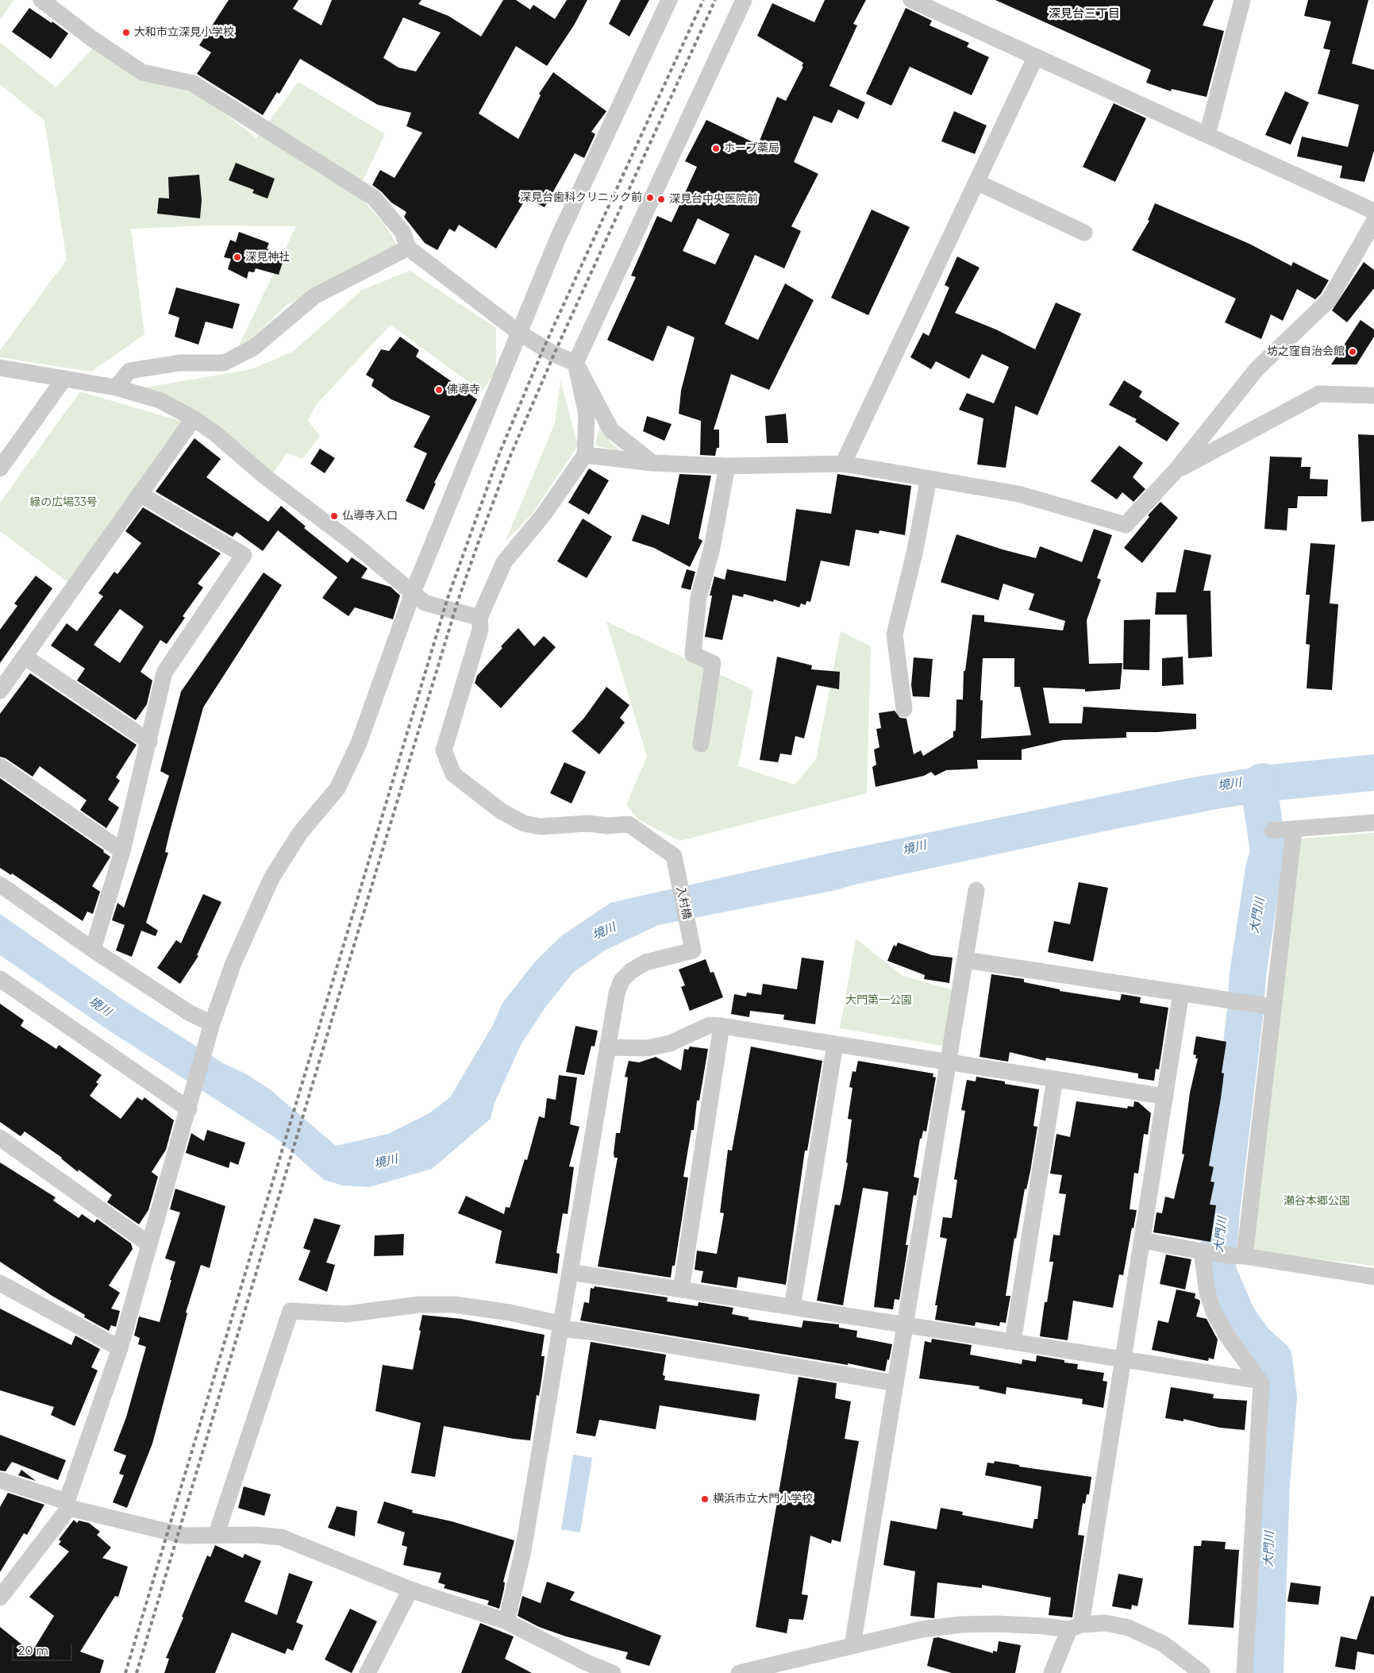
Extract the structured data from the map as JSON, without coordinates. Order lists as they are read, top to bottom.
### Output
{
  "streets": {
    "street": ["入村橋"]
  },
  "districts": ["深見台三丁目"],
  "water": ["境川", "大門川"],
  "parks": ["緑の広場33号", "大門第一公園", "瀬谷本郷公園"],
  "places": [
    "大和市立深見小学校",
    "ホープ薬局",
    "深見台歯科クリニック前",
    "深見台中央医院前",
    "深見神社",
    "坊之窪自治会館",
    "佛導寺",
    "仏導寺入口",
    "横浜市立大門小学校"
  ],
  "scale_bar": "20 m"
}
